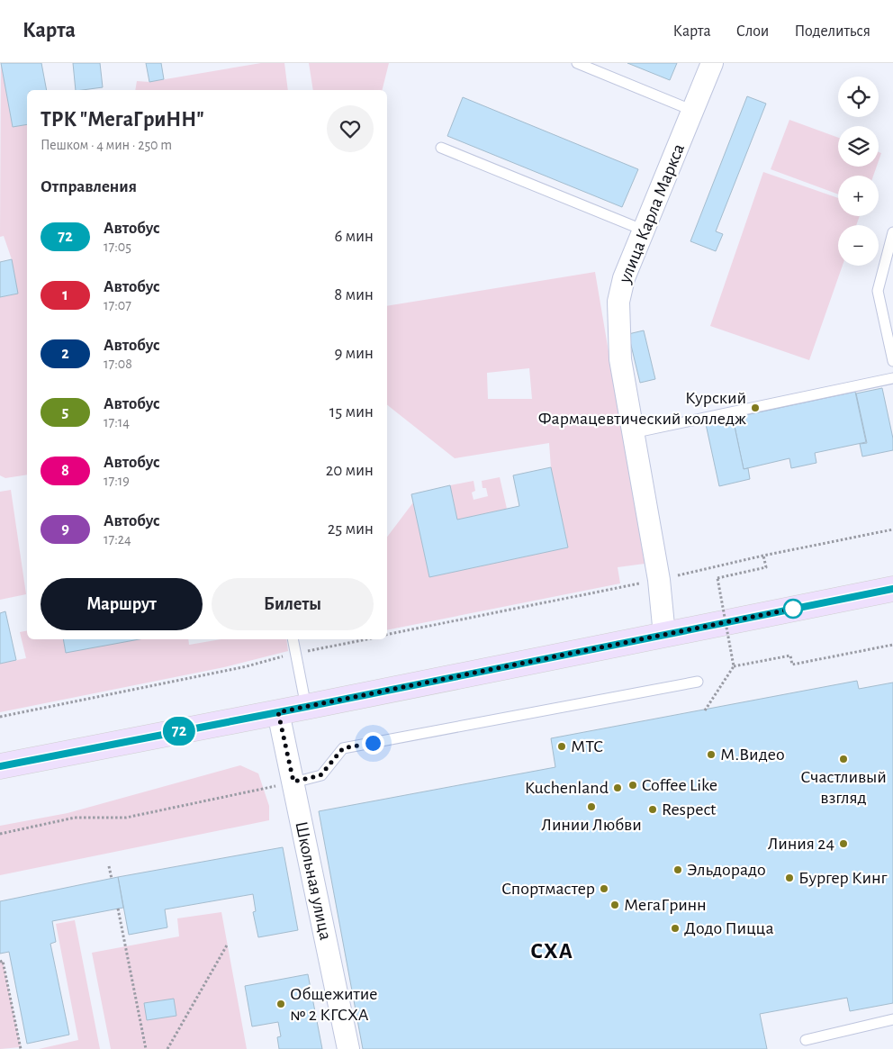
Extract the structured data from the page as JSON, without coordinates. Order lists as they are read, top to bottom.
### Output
{
  "streets": {
    "street": ["улица Карла Маркса", "Школьная улица"]
  },
  "districts": ["СХА"],
  "places": [
    "Курский Фармацевтический колледж",
    "МТС",
    "М.Видео",
    "Счастливый взгляд",
    "Coffee Like",
    "Kuchenland",
    "Линии Любви",
    "Respect",
    "Линия 24",
    "Эльдорадо",
    "Бургер Кинг",
    "Спортмастер",
    "МегаГринн",
    "Додо Пицца",
    "Общежитие № 2 КГСХА"
  ],
  "lines": ["bus line 72"],
  "page": {
    "header": "Карта",
    "nav": ["Карта", "Слои", "Поделиться"],
    "on_map": "72",
    "map_buttons": ["+", "−"],
    "heading": [
      ["ТРК \"МегаГриНН\"", "Пешком · 4 мин · 250 m"],
      "Отправления"
    ],
    "list": [
      {
        "mark": "72",
        "name": "Автобус",
        "note": "17:05",
        "value": "6 мин"
      },
      {
        "mark": "1",
        "name": "Автобус",
        "note": "17:07",
        "value": "8 мин"
      },
      {
        "mark": "2",
        "name": "Автобус",
        "note": "17:08",
        "value": "9 мин"
      },
      {
        "mark": "5",
        "name": "Автобус",
        "note": "17:14",
        "value": "15 мин"
      },
      {
        "mark": "8",
        "name": "Автобус",
        "note": "17:19",
        "value": "20 мин"
      },
      {
        "mark": "9",
        "name": "Автобус",
        "note": "17:24",
        "value": "25 мин"
      }
    ],
    "buttons": ["Маршрут", "Билеты"]
  }
}
